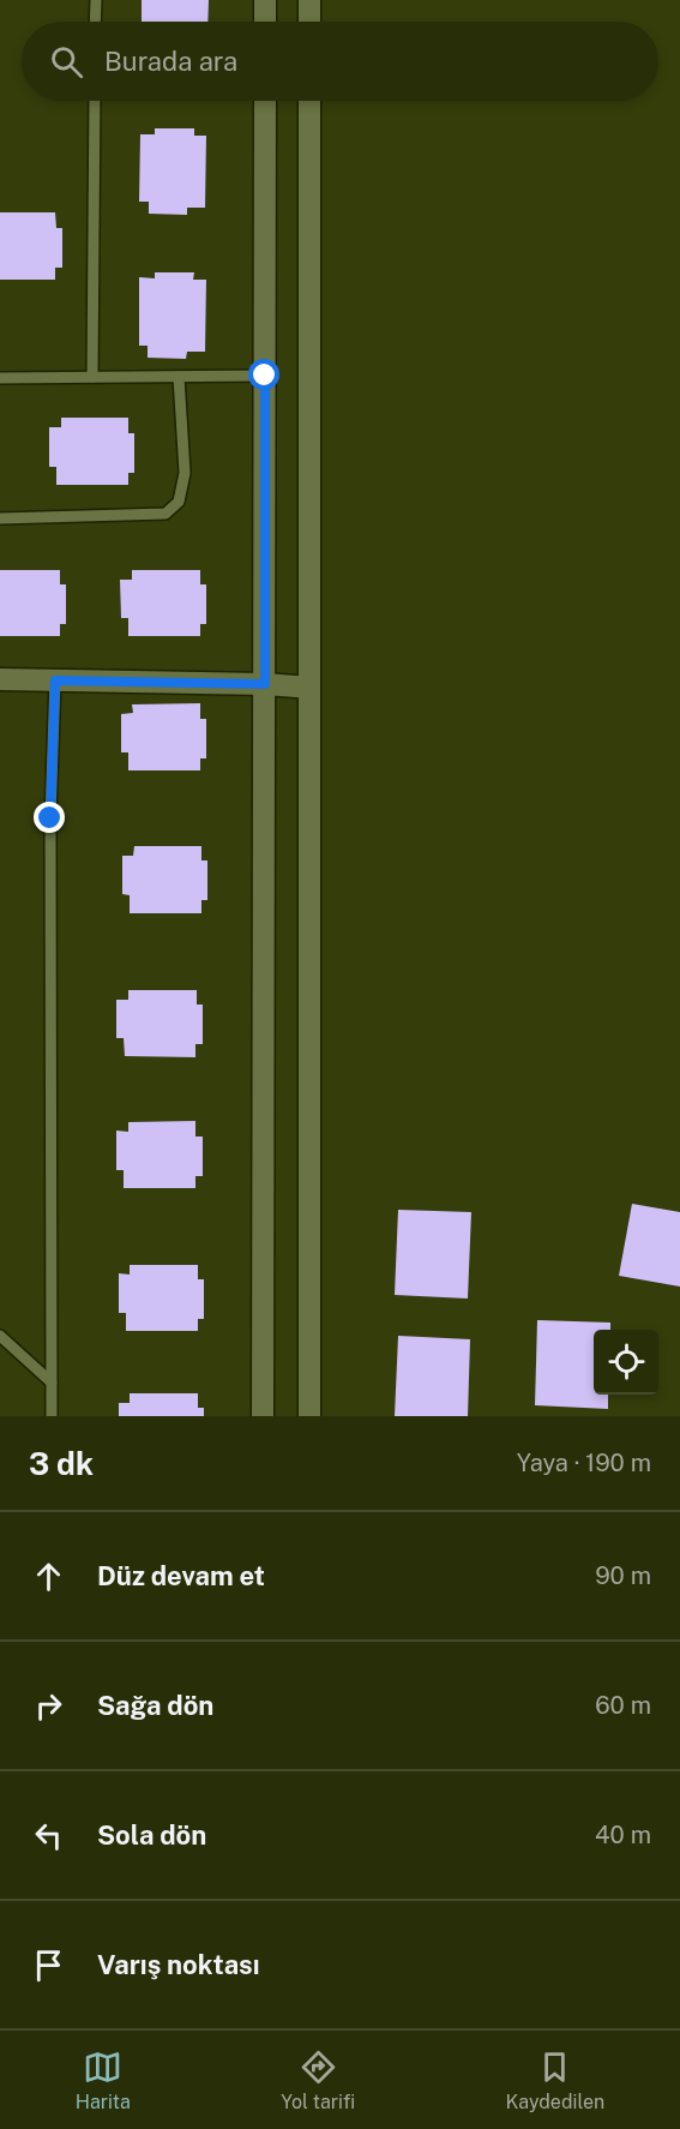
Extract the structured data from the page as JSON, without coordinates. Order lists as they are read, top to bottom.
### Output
{
  "page": {
    "search": "Burada ara",
    "heading": ["3 dk", "Yaya · 190 m"],
    "list": [
      ["Düz devam et", "90 m"],
      ["Sağa dön", "60 m"],
      ["Sola dön", "40 m"],
      "Varış noktası"
    ],
    "nav": ["Harita", "Yol tarifi", "Kaydedilen"]
  }
}
